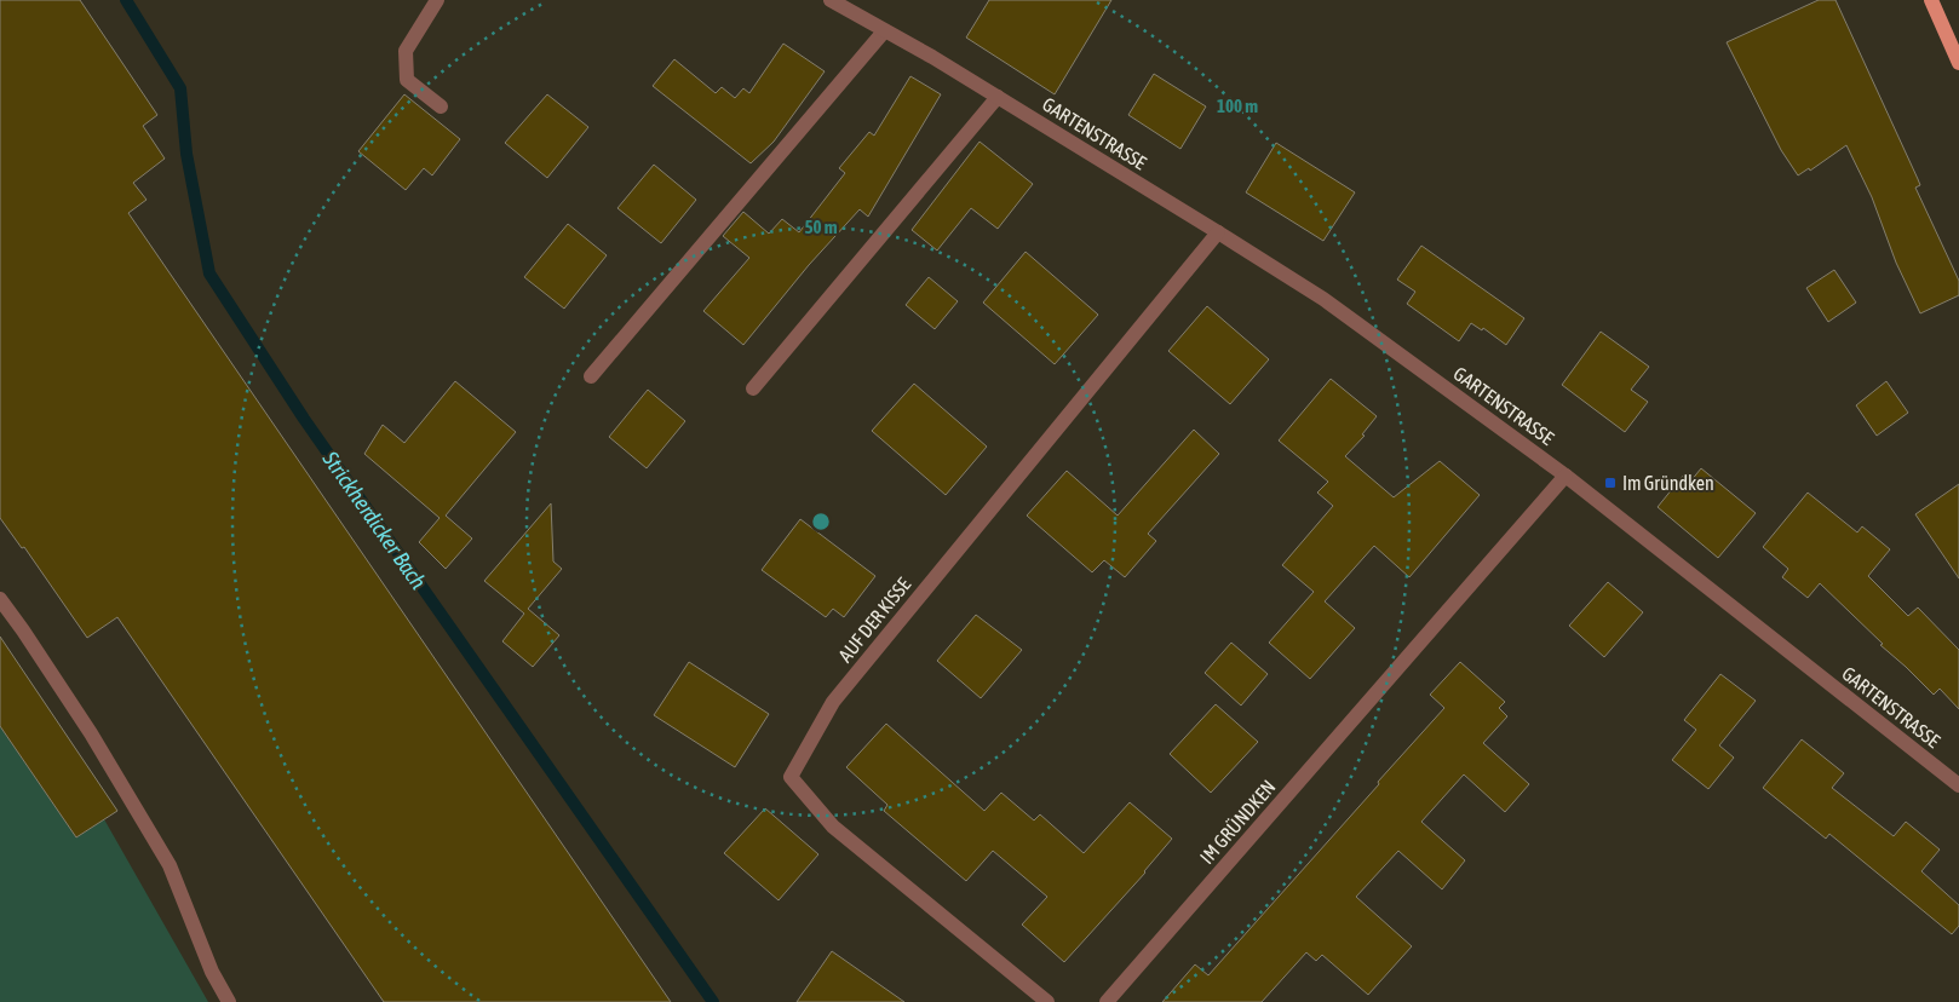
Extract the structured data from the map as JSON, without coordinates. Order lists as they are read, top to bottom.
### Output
{
  "streets": {
    "street": ["GARTENSTRASSE", "AUF DER KISSE", "IM GRÜNDKEN"]
  },
  "crossings": [
    ["GARTENSTRASSE", "AUF DER KISSE"],
    ["GARTENSTRASSE", "IM GRÜNDKEN"]
  ],
  "water": ["Strickherdicker Bach"],
  "places": {
    "transit": ["Im Gründken"]
  },
  "rings": ["100 m", "50 m"]
}
